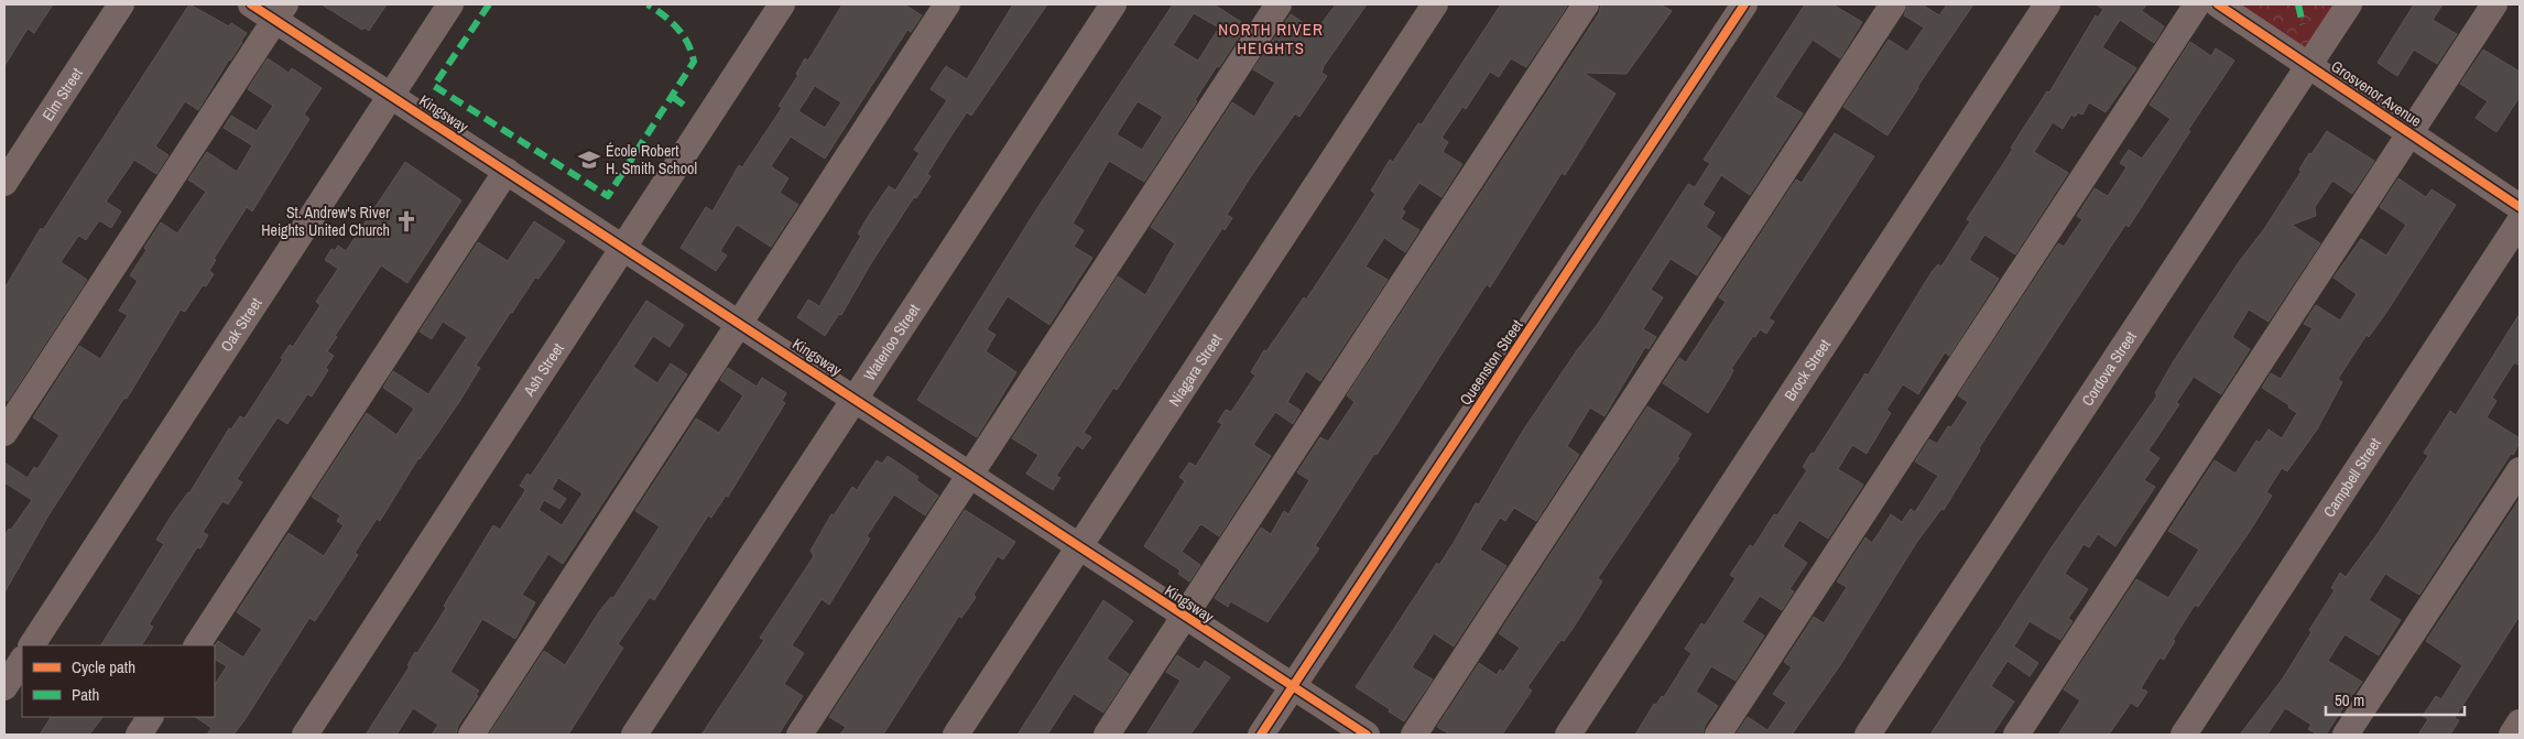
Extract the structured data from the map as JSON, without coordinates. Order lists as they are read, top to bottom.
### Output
{
  "streets": {
    "street": [
      "Elm Street",
      "Grosvenor Avenue",
      "Kingsway",
      "Oak Street",
      "Waterloo Street",
      "Queenston Street",
      "Brock Street",
      "Cordova Street",
      "Ash Street",
      "Niagara Street",
      "Campbell Street"
    ]
  },
  "crossings": [
    ["Grosvenor Avenue", "Cordova Street"],
    ["Kingsway", "Oak Street"],
    ["Kingsway", "Waterloo Street"],
    ["Kingsway", "Queenston Street"],
    ["Kingsway", "Ash Street"],
    ["Kingsway", "Niagara Street"]
  ],
  "districts": ["NORTH RIVER HEIGHTS"],
  "places": {
    "school or university": ["École Robert H. Smith School"],
    "church": ["St. Andrew's River Heights United Church"]
  },
  "legend": ["Cycle path", "Path"],
  "scale_bar": "50 m"
}
